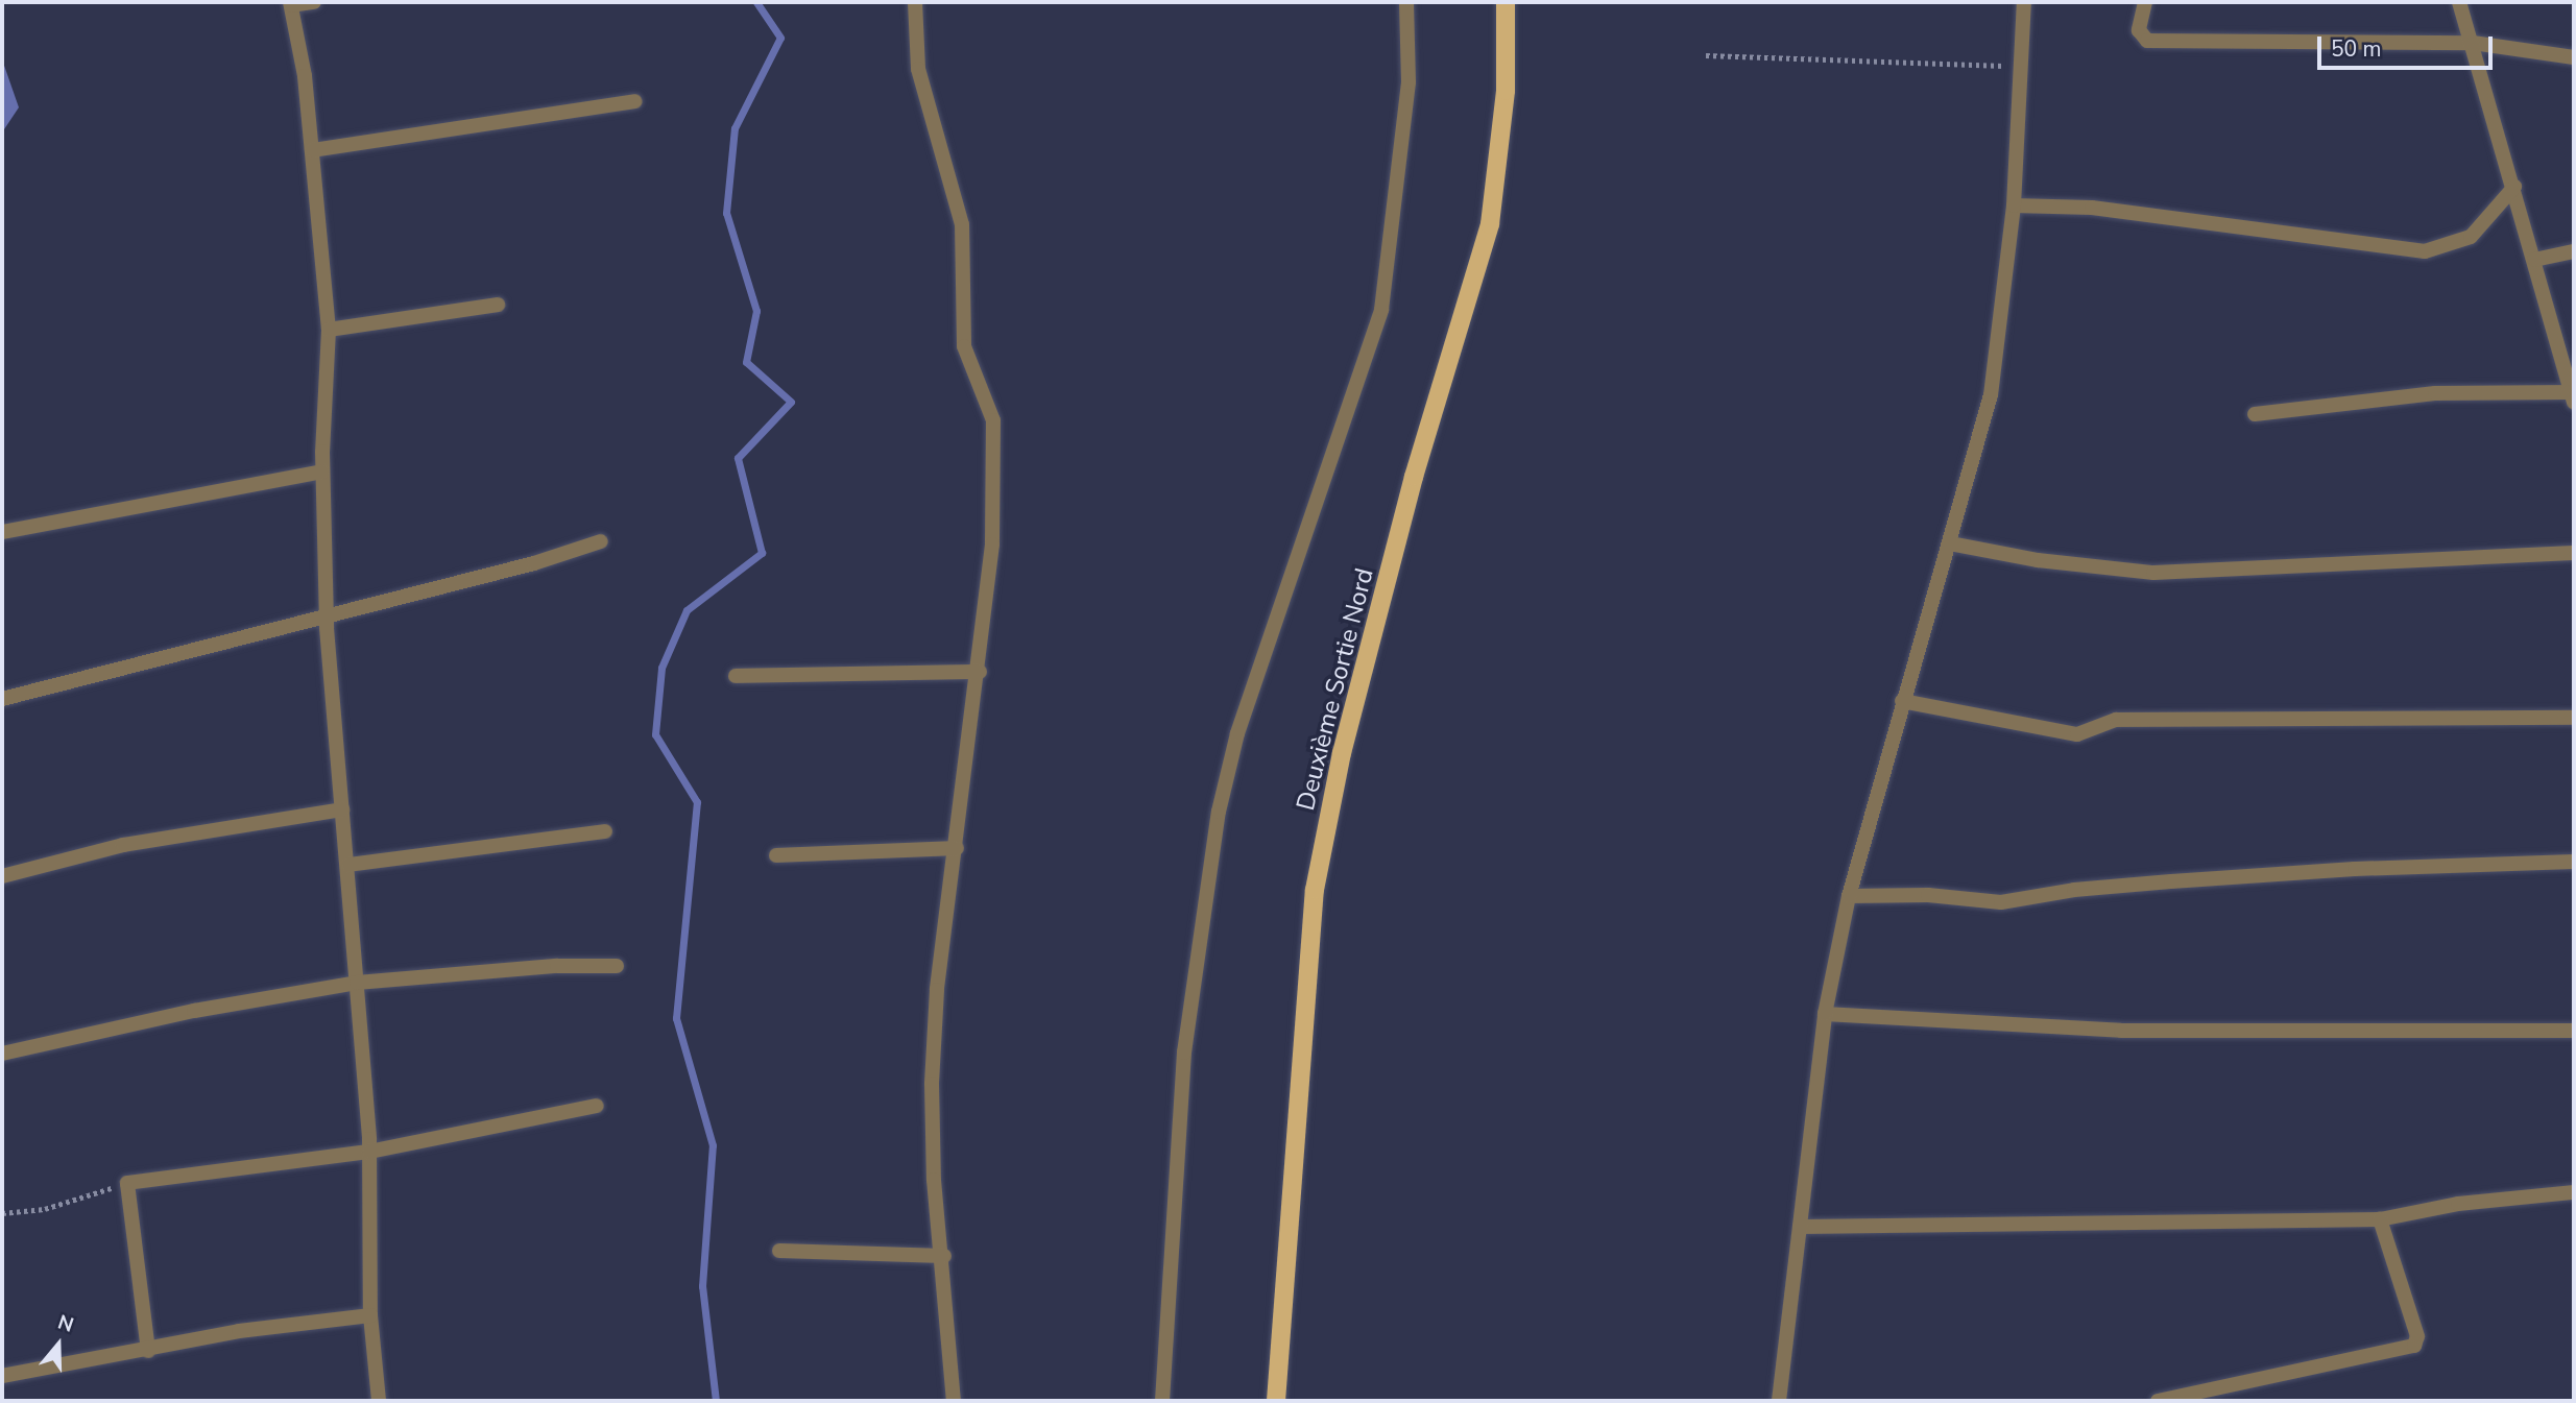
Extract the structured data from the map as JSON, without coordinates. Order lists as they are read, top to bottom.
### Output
{
  "streets": {
    "main road": ["Deuxième Sortie Nord"]
  },
  "scale_bar": "50 m",
  "north": "top"
}
